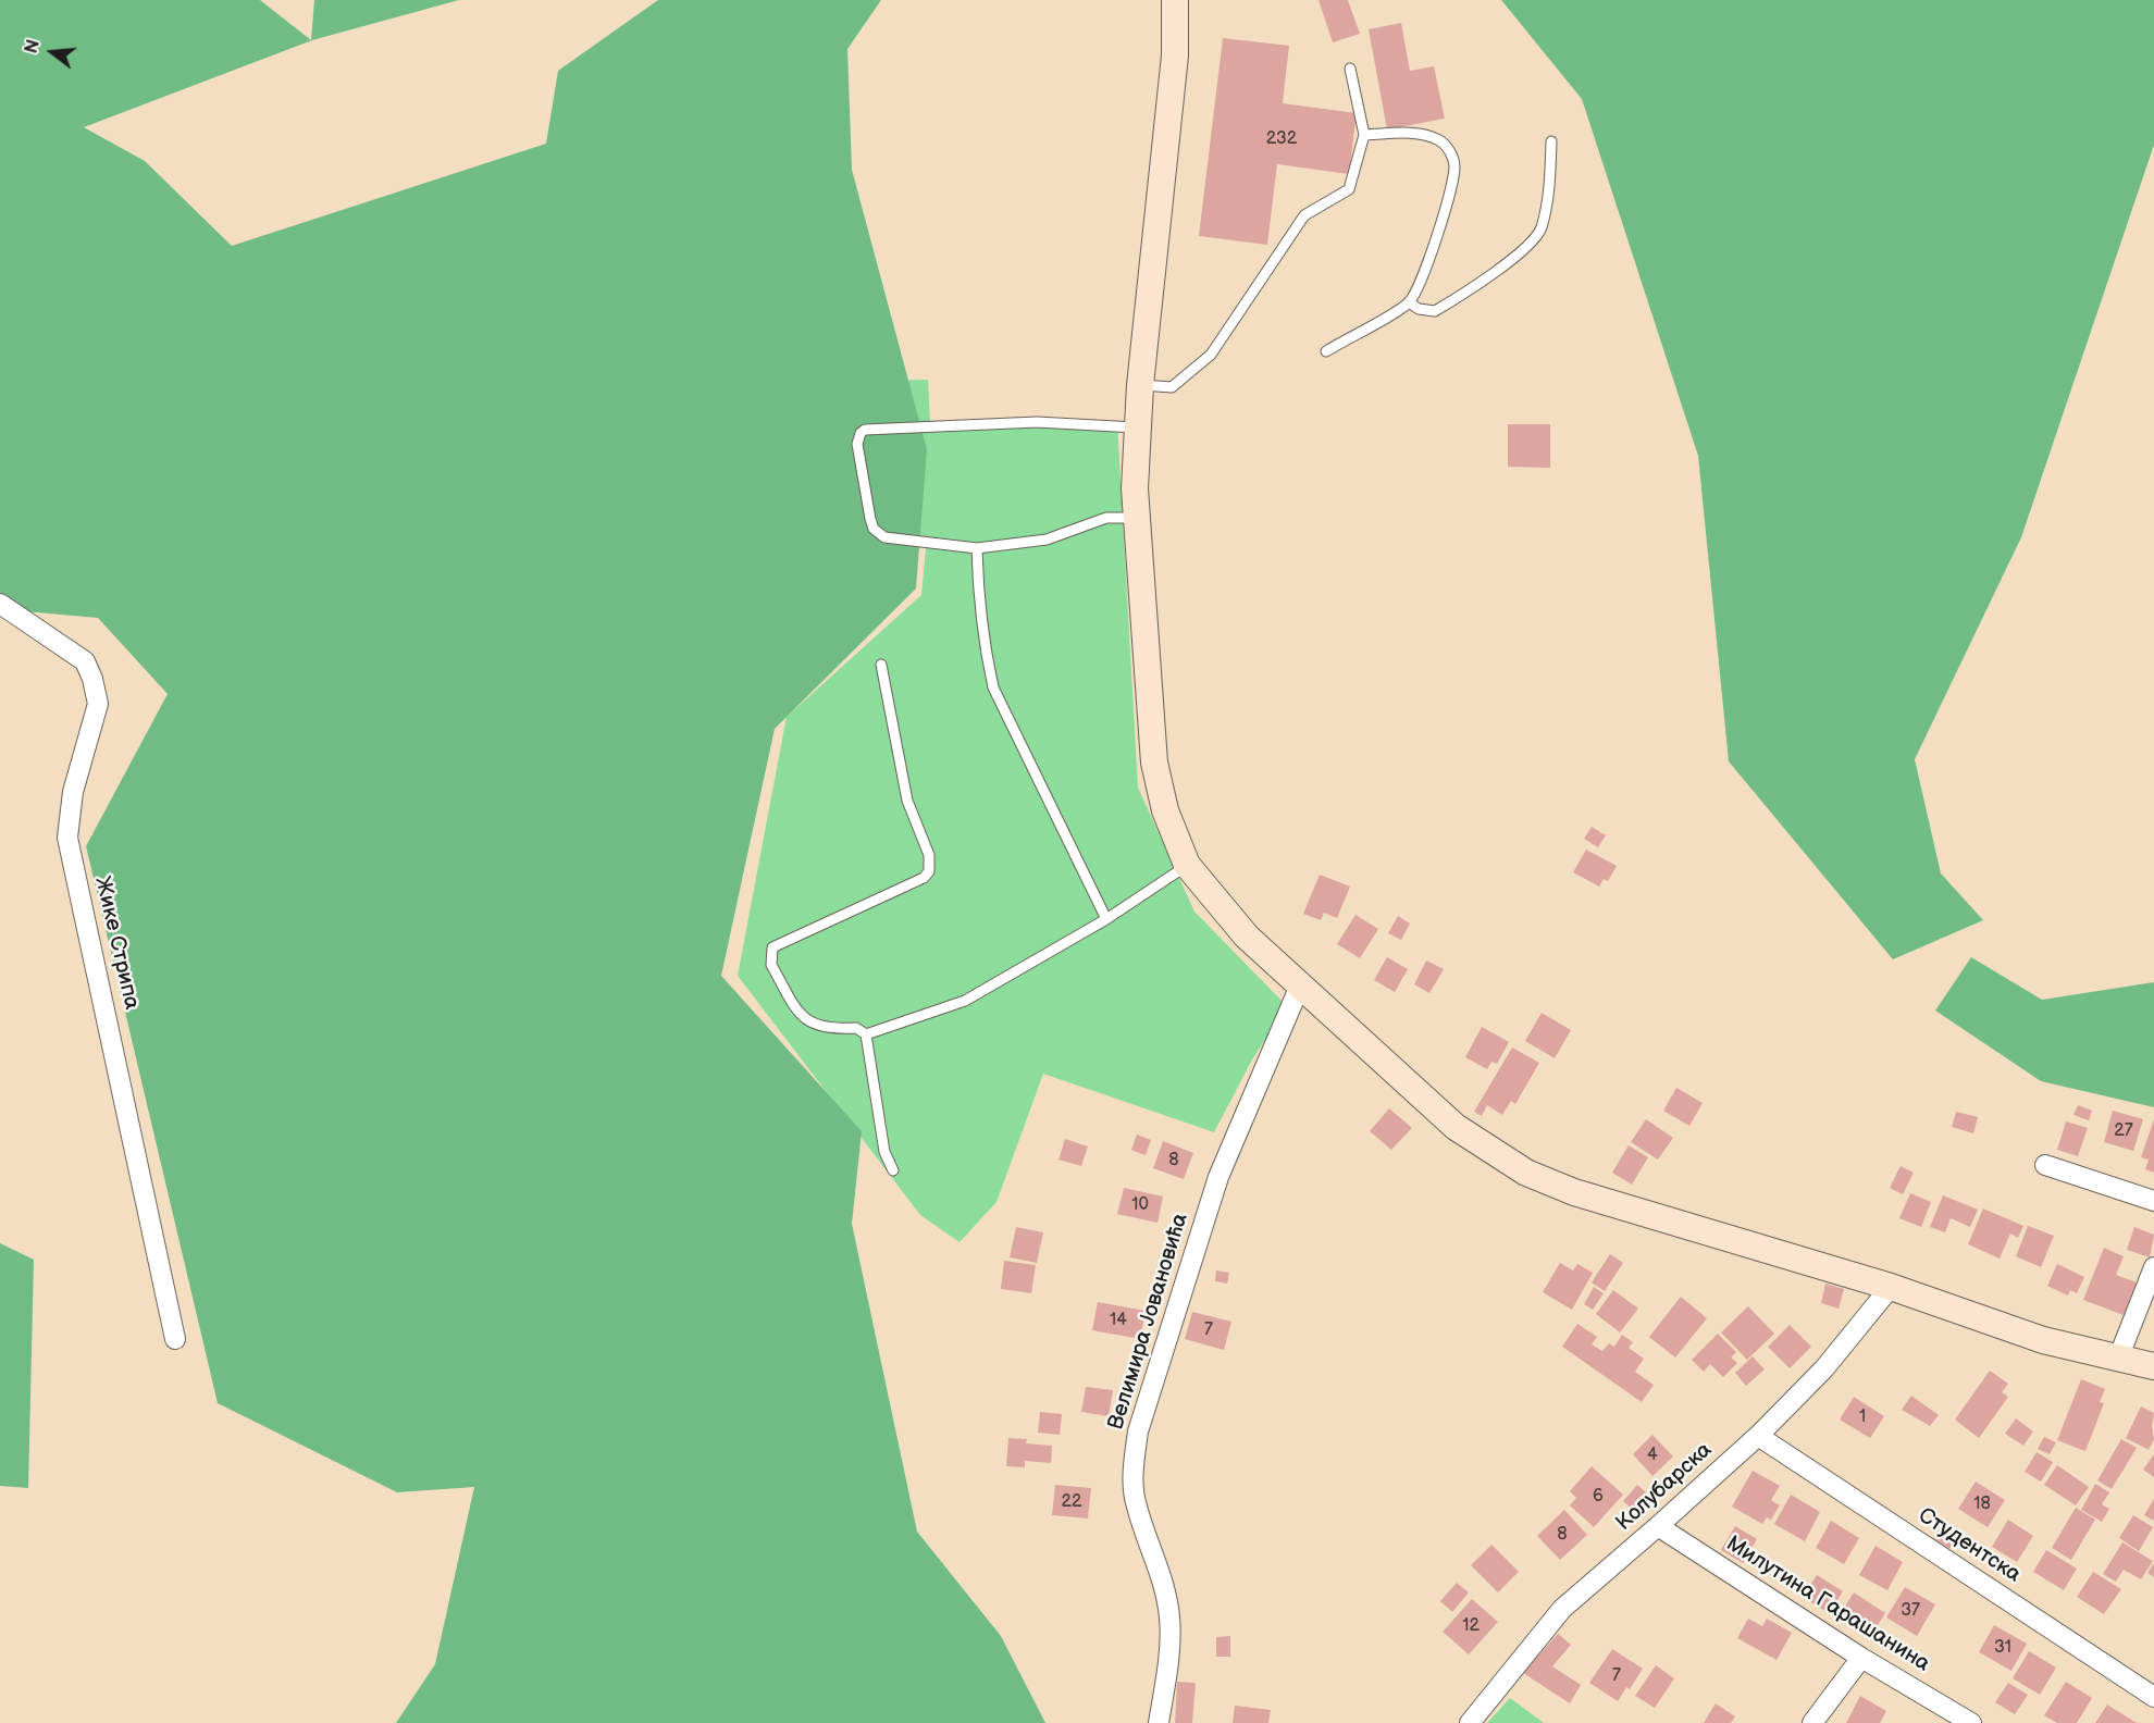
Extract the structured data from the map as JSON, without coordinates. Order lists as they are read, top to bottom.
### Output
{
  "streets": {
    "street": [
      "Жике Стрипа",
      "Велимира Јовановића",
      "Колубарска",
      "Студентска",
      "Милутина Гарашанина"
    ]
  },
  "crossings": [
    ["Колубарска", "Студентска"],
    ["Колубарска", "Милутина Гарашанина"]
  ],
  "house_numbers": [
    "232",
    "27",
    "8",
    "10",
    "14",
    "7",
    "1",
    "4",
    "6",
    "22",
    "18",
    "8",
    "37",
    "12",
    "31",
    "7"
  ],
  "north": "left"
}
